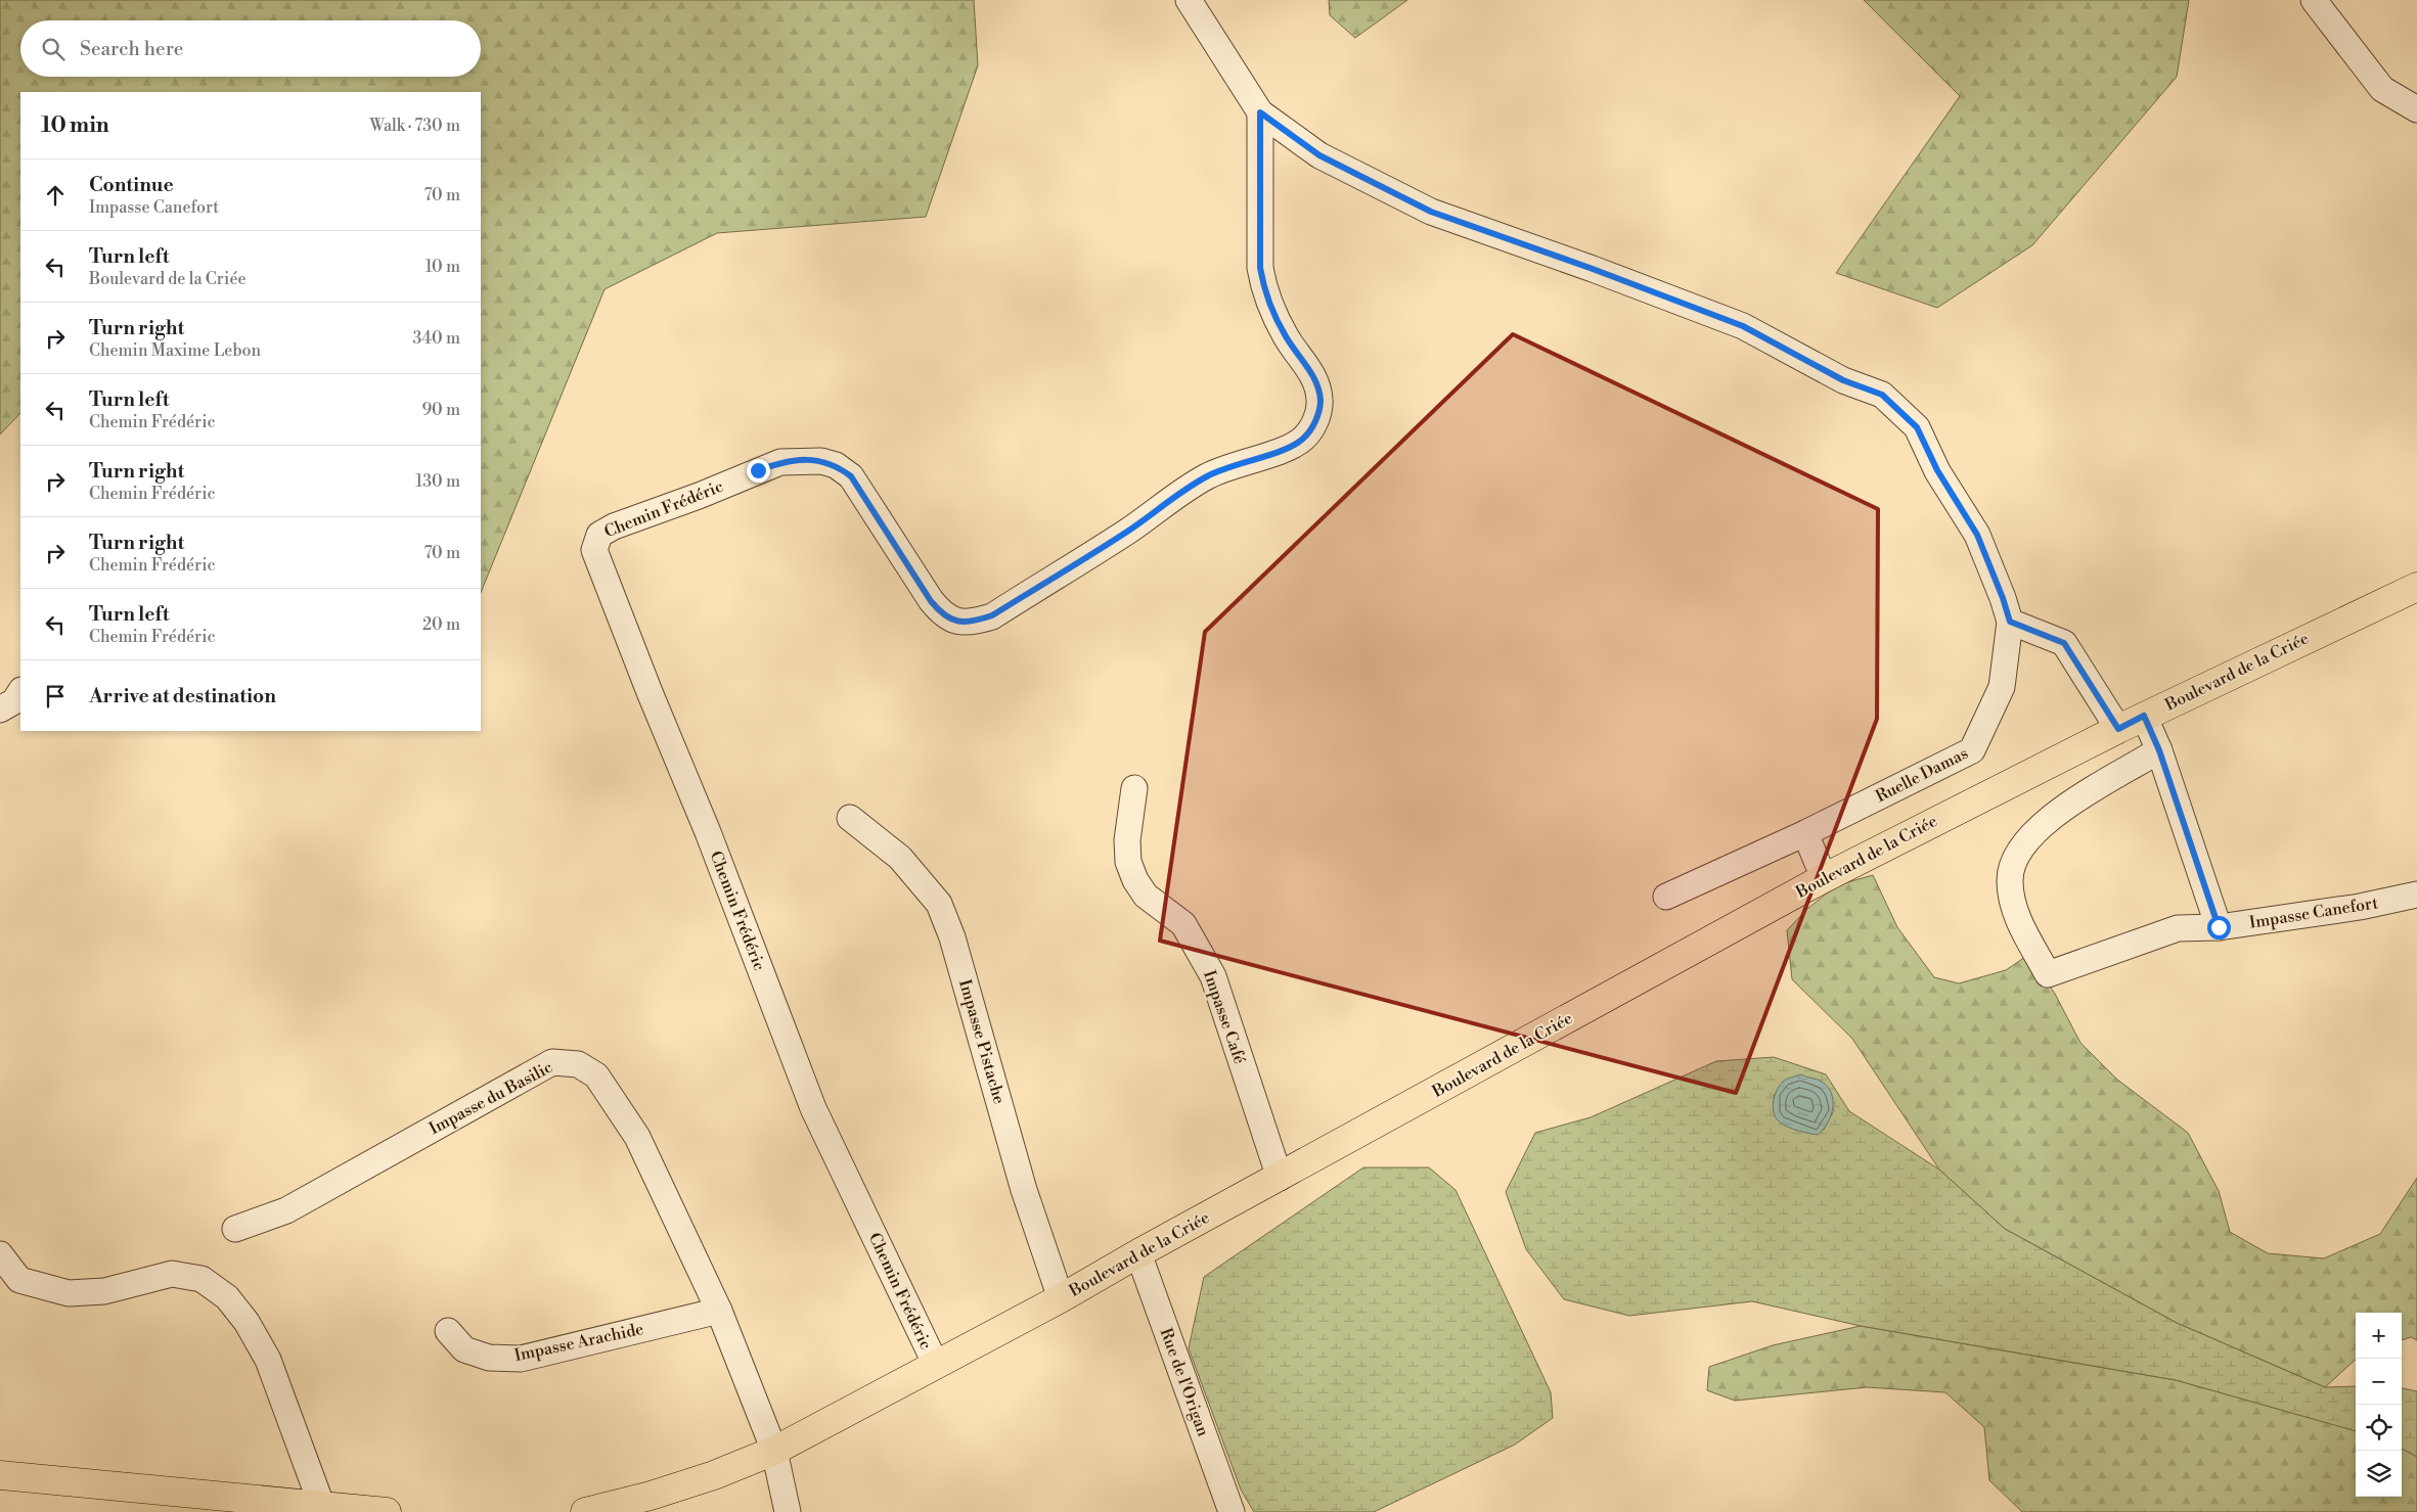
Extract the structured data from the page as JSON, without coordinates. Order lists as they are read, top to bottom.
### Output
{
  "streets": {
    "main road": ["Boulevard de la Criée"],
    "street": [
      "Chemin Frédéric",
      "Ruelle Damas",
      "Impasse Canefort",
      "Impasse Café",
      "Impasse Pistache",
      "Impasse du Basilic",
      "Impasse Arachide",
      "Rue de l'Origan"
    ]
  },
  "crossings": [
    ["Chemin Frédéric", "Boulevard de la Criée"],
    ["Boulevard de la Criée", "Impasse Café"],
    ["Boulevard de la Criée", "Impasse Pistache"],
    ["Boulevard de la Criée", "Impasse du Basilic"],
    ["Boulevard de la Criée", "Rue de l'Origan"],
    ["Impasse du Basilic", "Impasse Arachide"]
  ],
  "page": {
    "search": "Search here",
    "heading": ["10 min", "Walk · 730 m"],
    "list": [
      ["Continue", "Impasse Canefort", "70 m"],
      ["Turn left", "Boulevard de la Criée", "10 m"],
      ["Turn right", "Chemin Maxime Lebon", "340 m"],
      ["Turn left", "Chemin Frédéric", "90 m"],
      ["Turn right", "Chemin Frédéric", "130 m"],
      ["Turn right", "Chemin Frédéric", "70 m"],
      ["Turn left", "Chemin Frédéric", "20 m"],
      "Arrive at destination"
    ],
    "map_buttons": ["+", "−"]
  }
}
